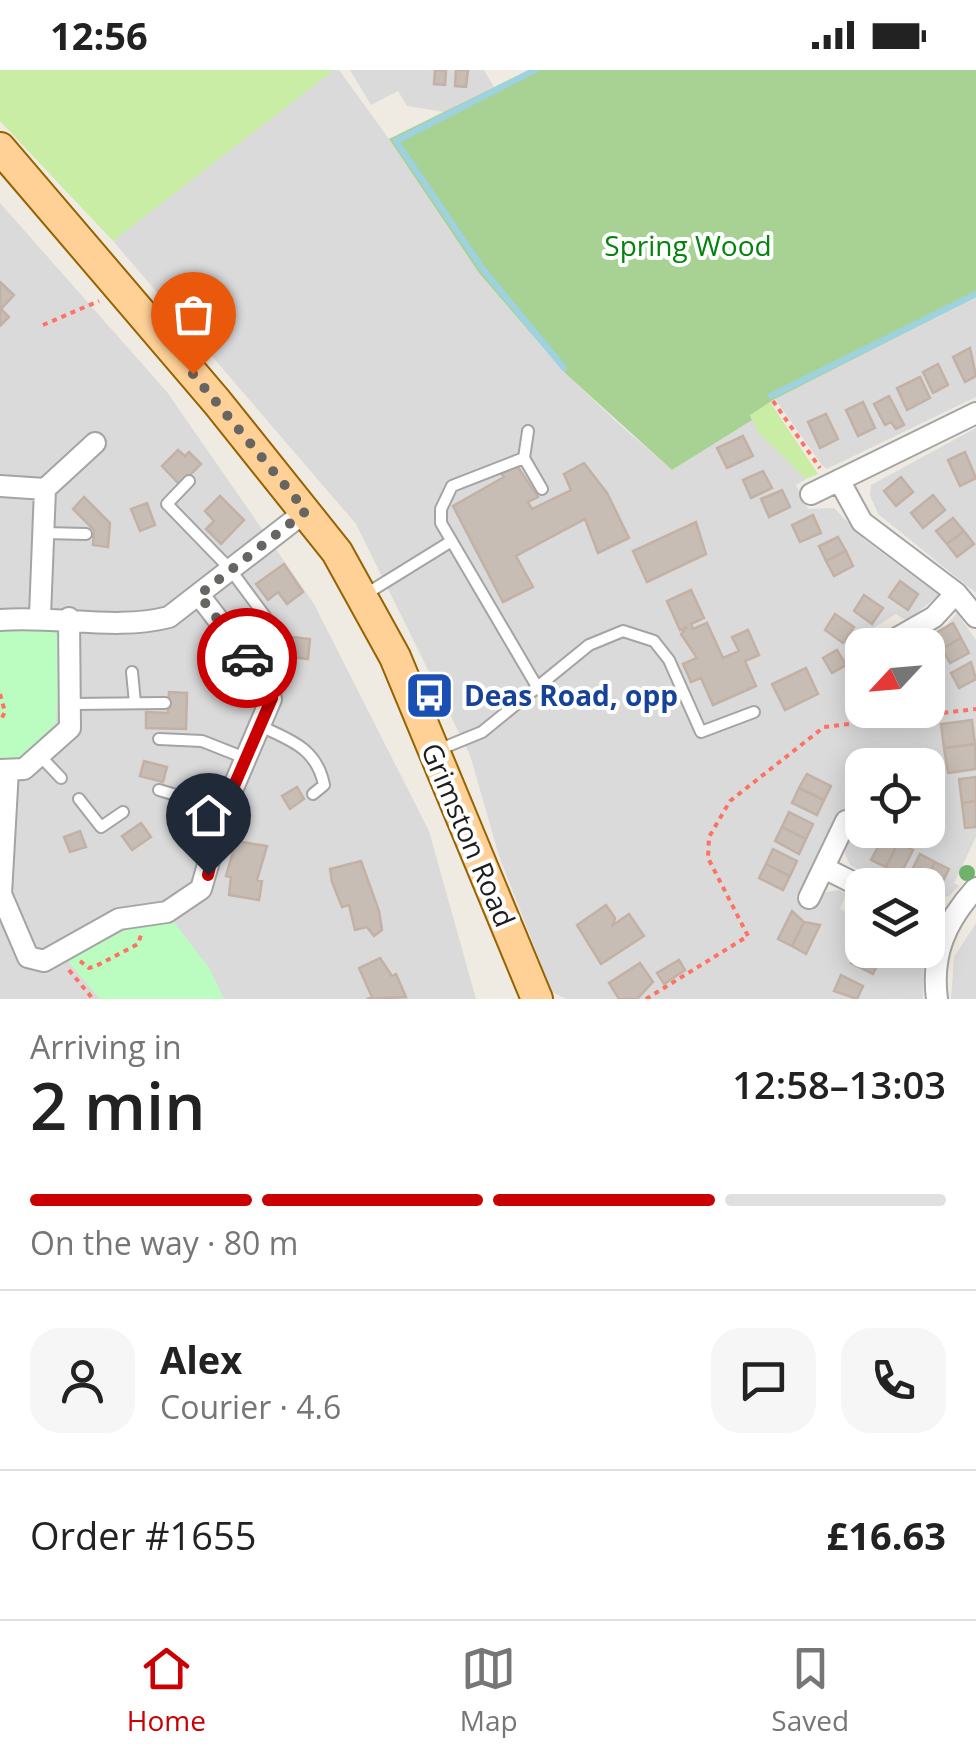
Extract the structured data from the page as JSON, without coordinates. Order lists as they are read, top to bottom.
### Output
{
  "streets": {
    "main road": ["Grimston Road"]
  },
  "parks": ["Spring Wood"],
  "places": {
    "bus stop": ["Deas Road, opp"]
  },
  "north": "bottom left",
  "page": {
    "status": "12:56",
    "heading": ["2 min", "Arriving in", "12:58–13:03"],
    "panel": [
      "Alex",
      "Courier · 4.6",
      "Order #1655",
      "£16.63"
    ],
    "bar": "On the way · 80 m",
    "tabs": ["Home", "Map", "Saved"]
  }
}
